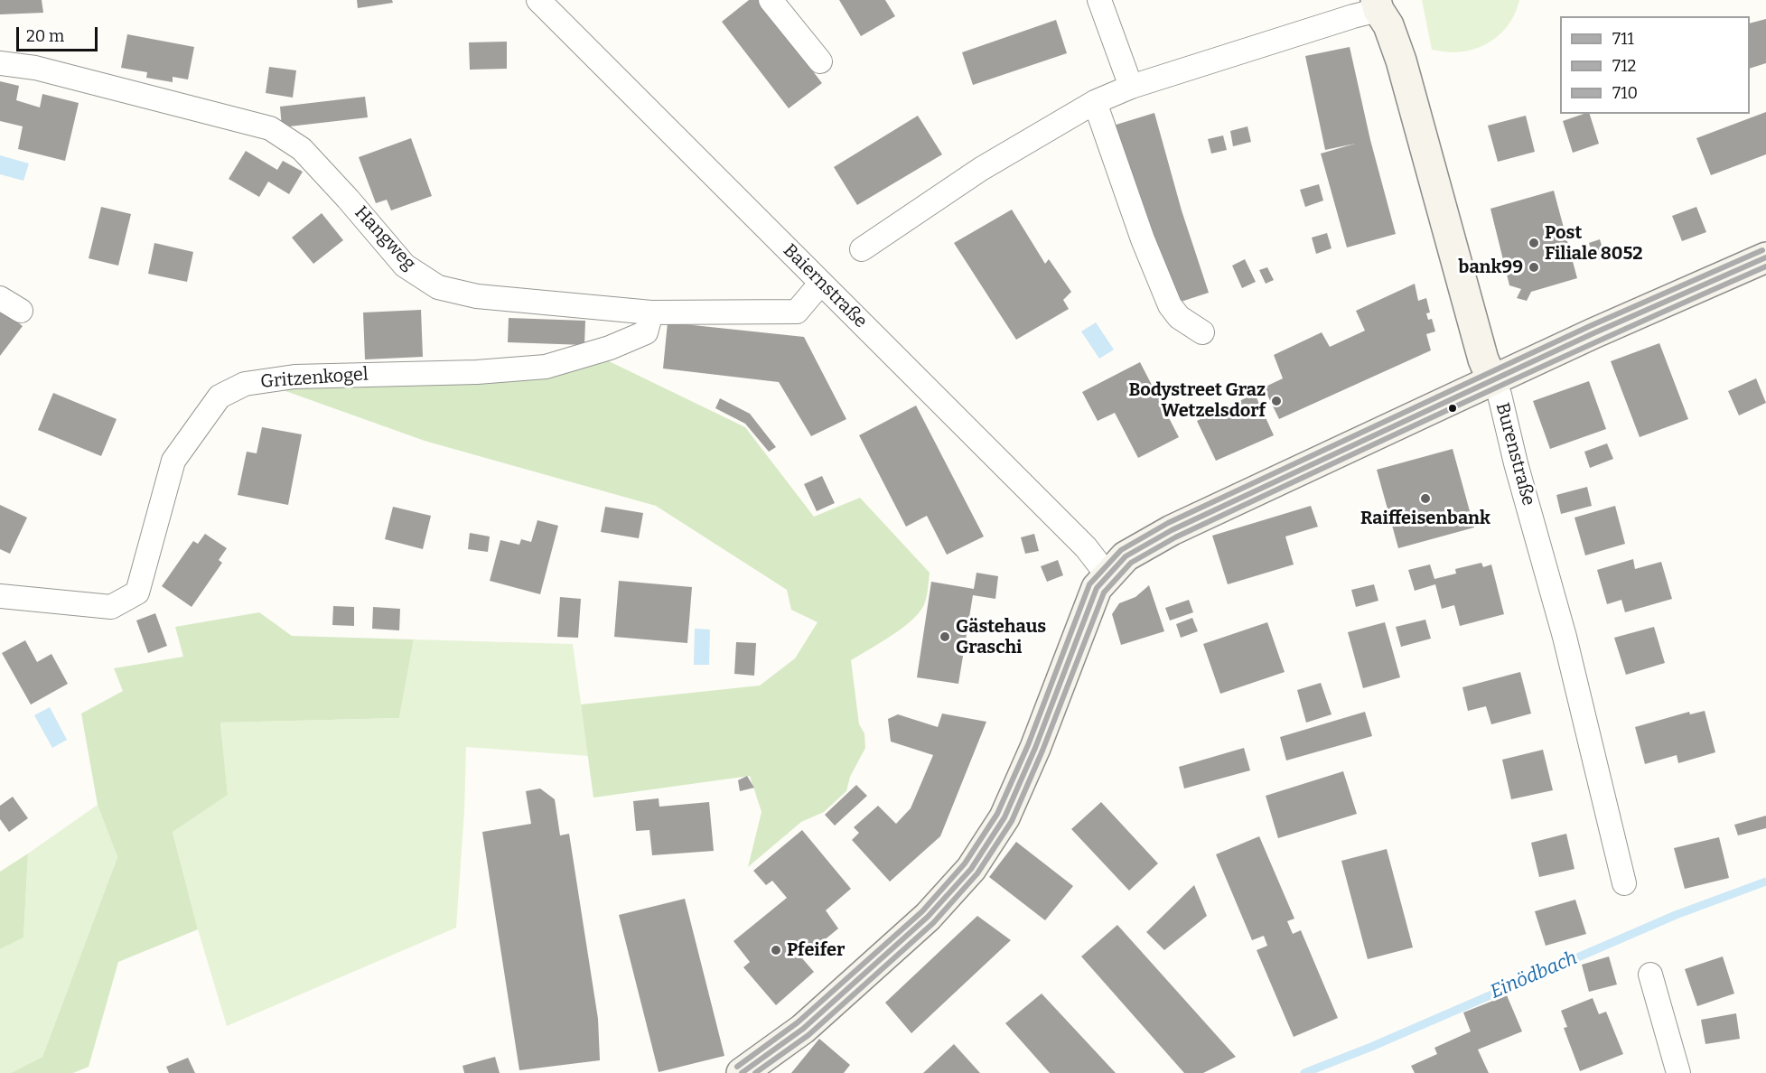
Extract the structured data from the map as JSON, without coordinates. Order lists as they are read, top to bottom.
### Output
{
  "streets": {
    "main road": ["Burenstraße"],
    "street": ["Hangweg", "Baiernstraße", "Gritzenkogel"]
  },
  "crossings": [
    ["Hangweg", "Baiernstraße"],
    ["Hangweg", "Gritzenkogel"]
  ],
  "water": ["Einödbach"],
  "places": [
    "Post Filiale 8052",
    "bank99",
    "Bodystreet Graz Wetzelsdorf",
    "Raiffeisenbank",
    "Gästehaus Graschi",
    "Pfeifer"
  ],
  "lines": ["transit line 710", "transit line 711", "transit line 712"],
  "legend": ["711", "712", "710"],
  "scale_bar": "20 m"
}
